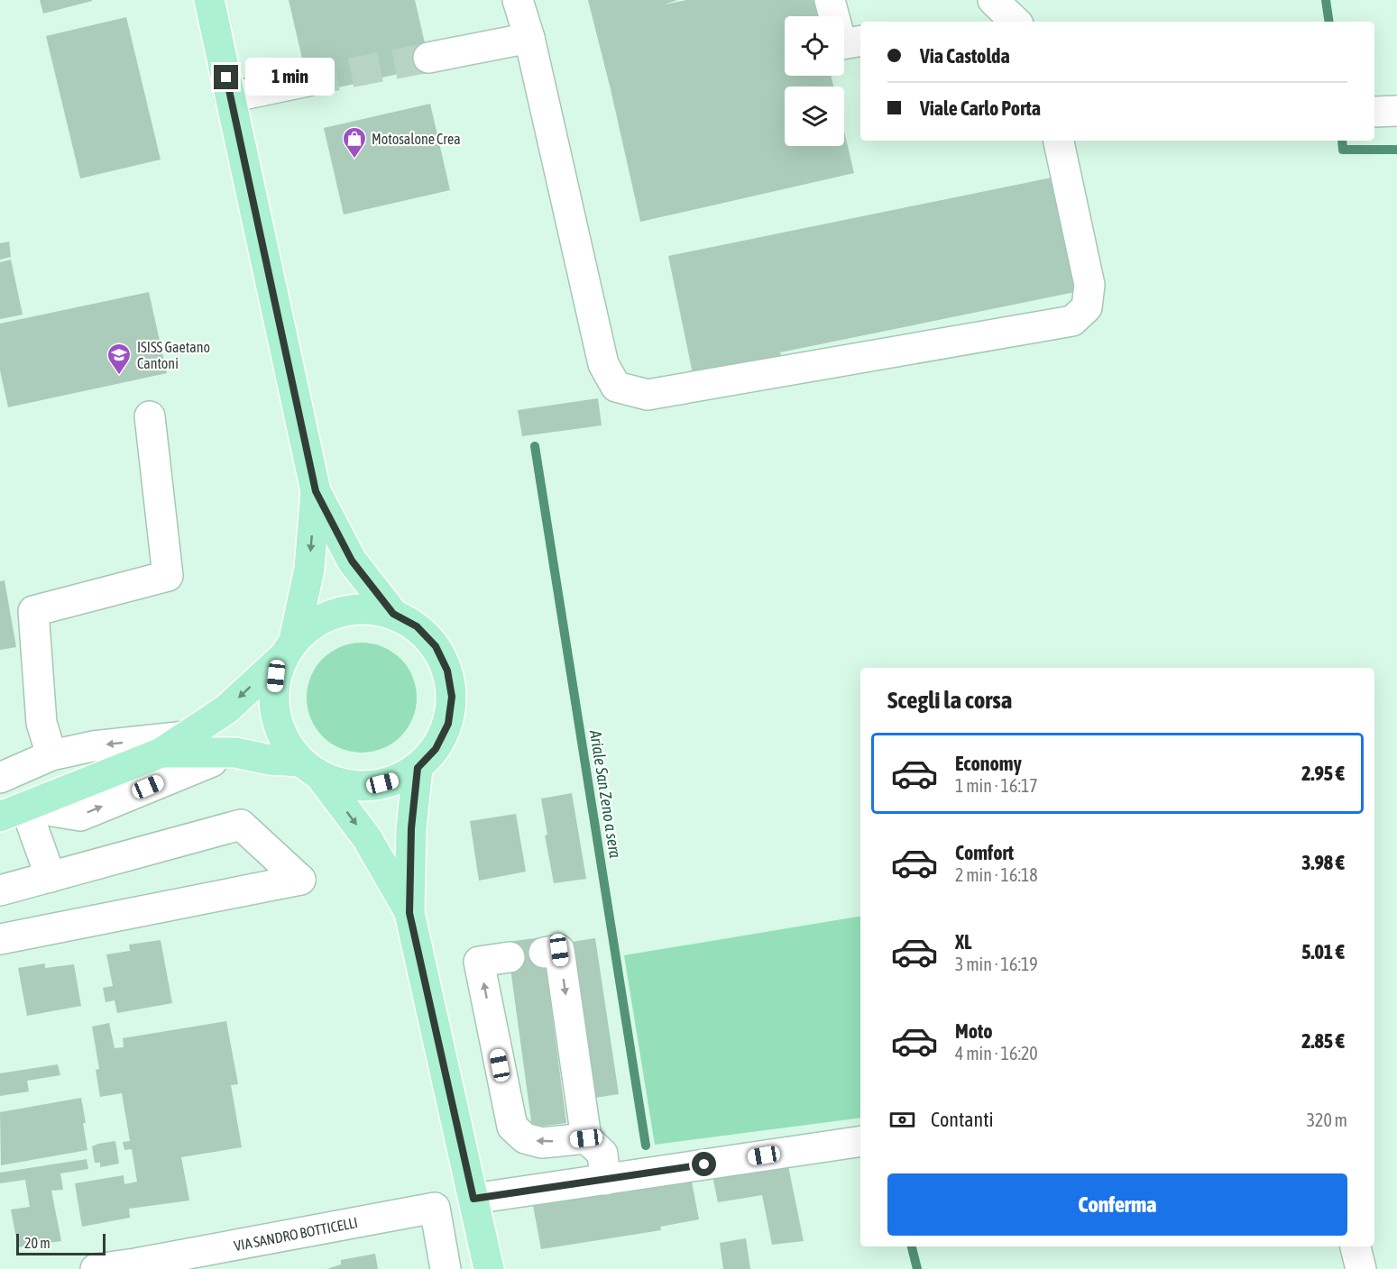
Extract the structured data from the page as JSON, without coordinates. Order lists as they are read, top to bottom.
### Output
{
  "streets": {
    "street": ["VIA SANDRO BOTTICELLI"]
  },
  "water": ["Ariale San Zeno a sera"],
  "places": {
    "shop": ["Motosalone Crea"],
    "school or university": ["ISISS Gaetano Cantoni"]
  },
  "scale_bar": "20 m",
  "page": {
    "banner": ["Via Castolda", "Viale Carlo Porta"],
    "bubble": "1 min",
    "heading": "Scegli la corsa",
    "list": [
      {
        "name": "Economy",
        "note": "1 min · 16:17",
        "value": "2.95 €"
      },
      {
        "name": "Comfort",
        "note": "2 min · 16:18",
        "value": "3.98 €"
      },
      {
        "name": "XL",
        "note": "3 min · 16:19",
        "value": "5.01 €"
      },
      {
        "name": "Moto",
        "note": "4 min · 16:20",
        "value": "2.85 €"
      }
    ],
    "pay": ["Contanti", "320 m"],
    "buttons": "Conferma",
    "scale": "20 m"
  }
}
